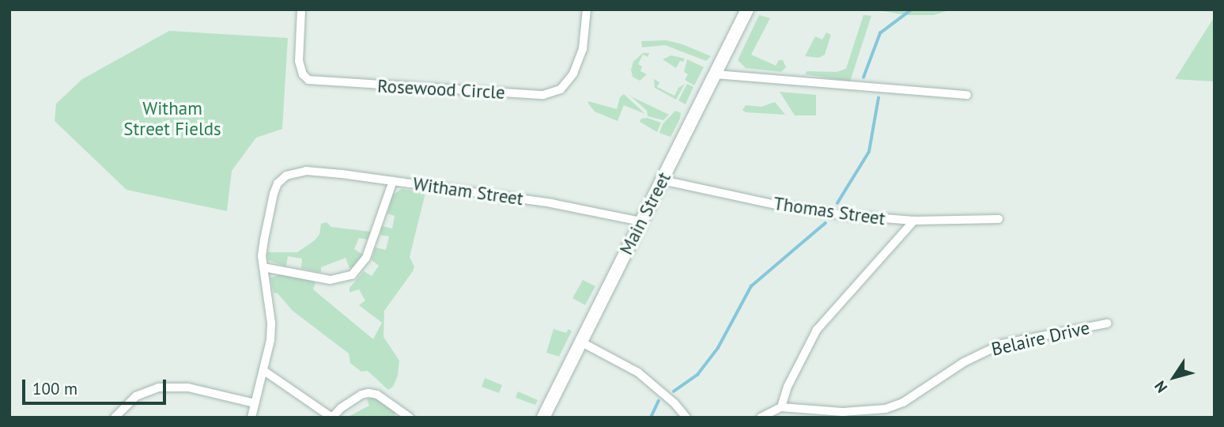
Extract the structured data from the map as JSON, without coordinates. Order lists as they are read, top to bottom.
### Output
{
  "streets": {
    "main road": ["Main Street"],
    "street": [
      "Rosewood Circle",
      "Witham Street",
      "Thomas Street",
      "Belaire Drive"
    ]
  },
  "crossings": [
    ["Witham Street", "Main Street"],
    ["Thomas Street", "Main Street"]
  ],
  "parks": ["Witham Street Fields"],
  "scale_bar": "100 m",
  "north": "bottom left"
}
